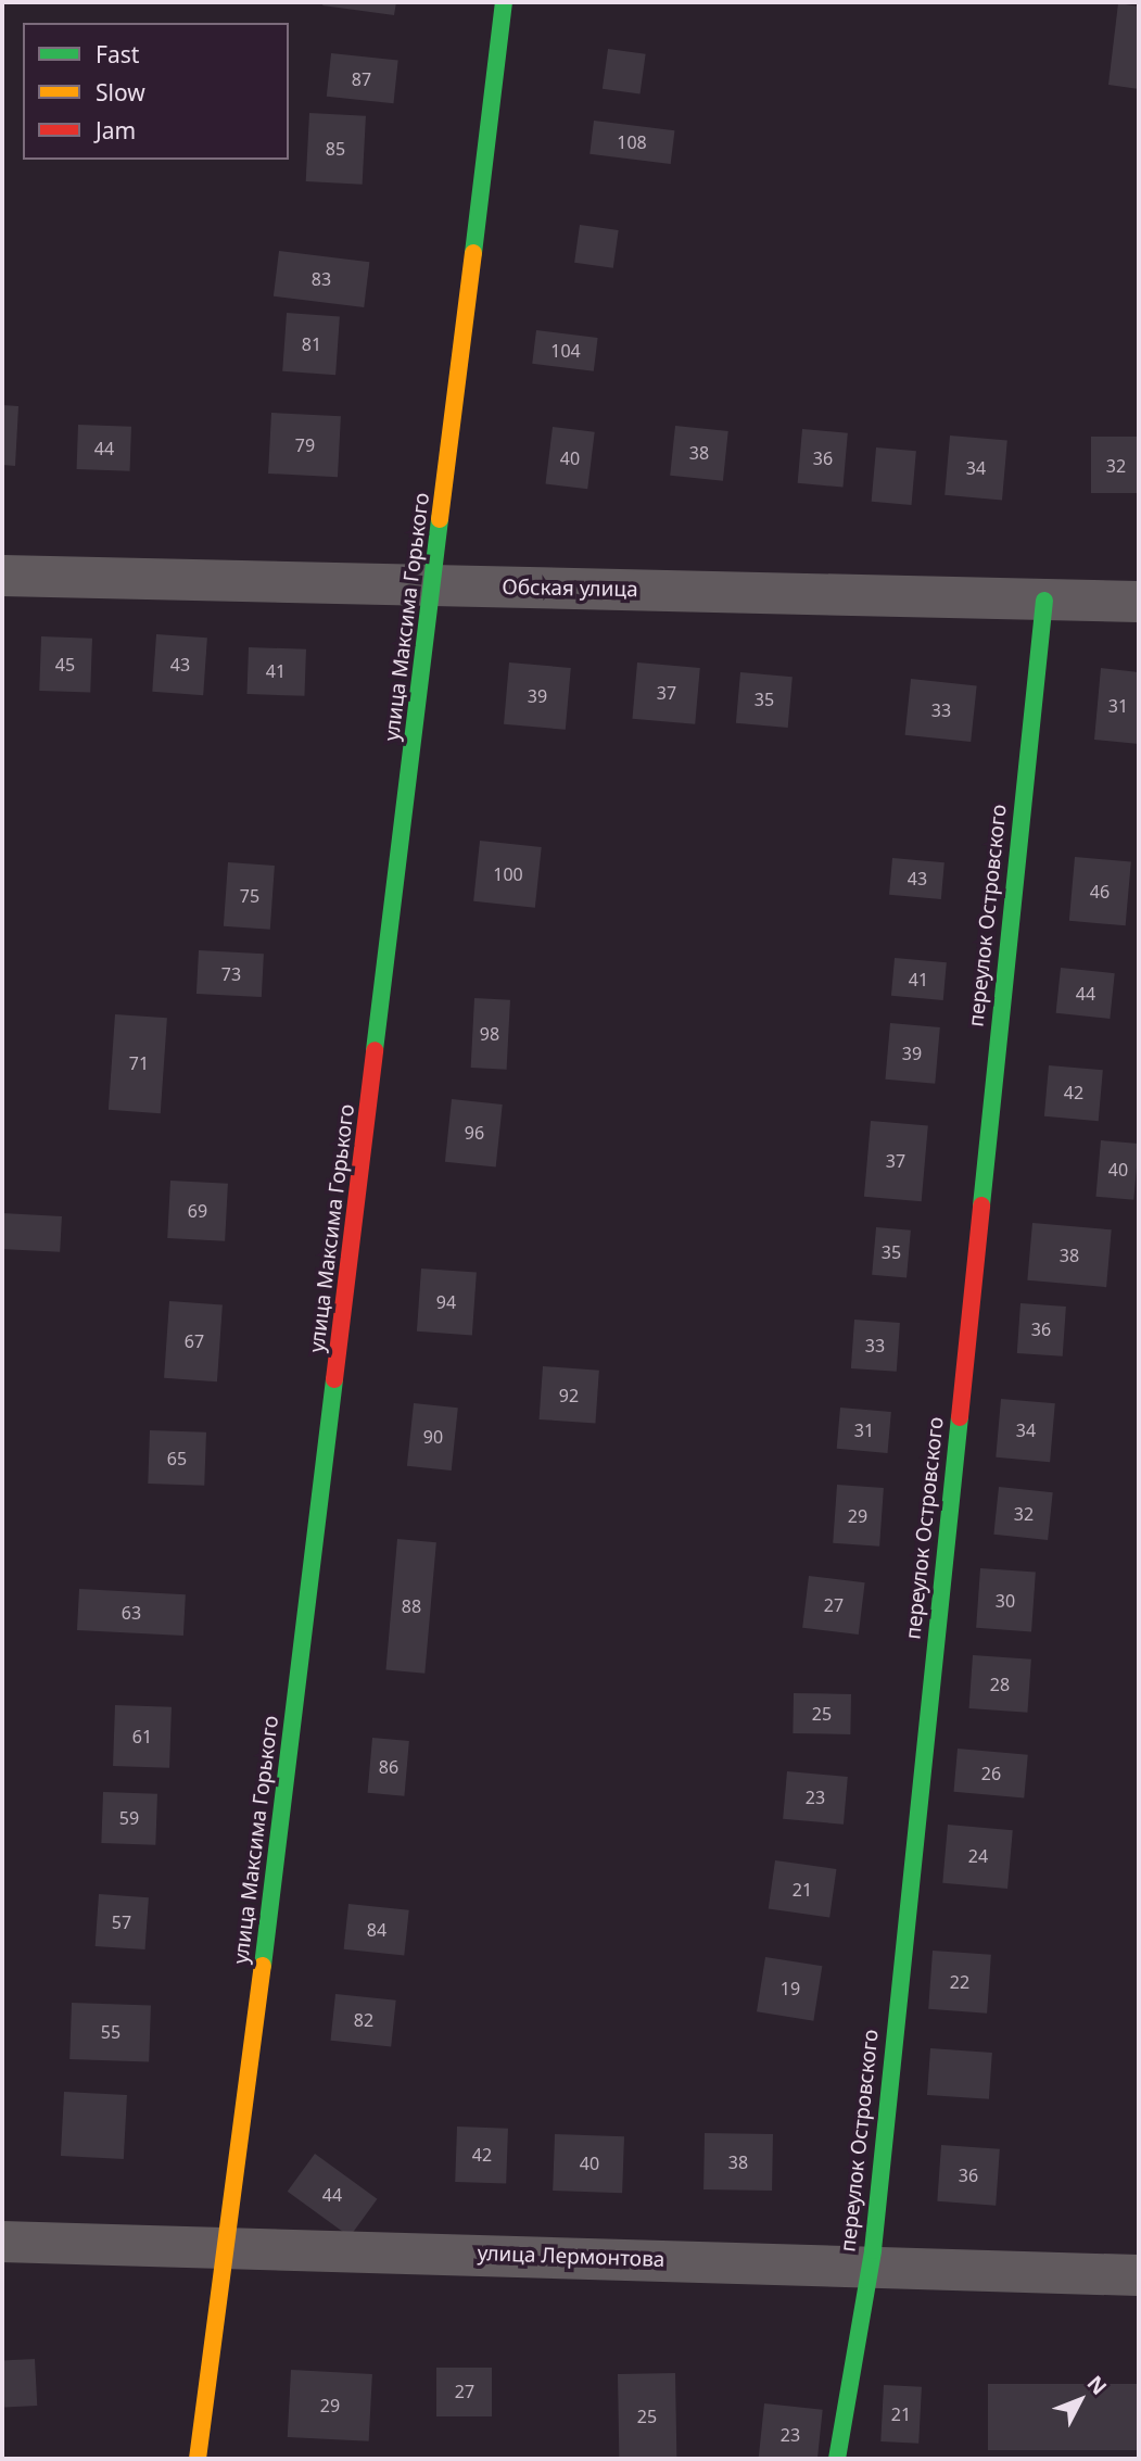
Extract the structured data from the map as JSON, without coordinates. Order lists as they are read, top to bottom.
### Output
{
  "streets": {
    "street": [
      "Обская улица",
      "улица Максима Горького",
      "переулок Островского",
      "улица Лермонтова"
    ]
  },
  "crossings": [
    ["Обская улица", "улица Максима Горького"],
    ["Обская улица", "переулок Островского"],
    ["улица Максима Горького", "улица Лермонтова"],
    ["переулок Островского", "улица Лермонтова"]
  ],
  "house_numbers": [
    "87",
    "108",
    "85",
    "83",
    "81",
    "104",
    "79",
    "44",
    "38",
    "40",
    "36",
    "32",
    "34",
    "45",
    "43",
    "41",
    "37",
    "39",
    "35",
    "31",
    "33",
    "100",
    "43",
    "46",
    "75",
    "73",
    "41",
    "44",
    "98",
    "39",
    "71",
    "42",
    "96",
    "37",
    "40",
    "69",
    "35",
    "38",
    "94",
    "36",
    "67",
    "33",
    "92",
    "31",
    "34",
    "90",
    "65",
    "32",
    "29",
    "30",
    "27",
    "88",
    "63",
    "28",
    "25",
    "61",
    "86",
    "26",
    "23",
    "59",
    "24",
    "21",
    "57",
    "84",
    "22",
    "19",
    "82",
    "55",
    "42",
    "38",
    "40",
    "36",
    "44",
    "27",
    "29",
    "21",
    "25",
    "23"
  ],
  "legend": ["Fast", "Slow", "Jam"],
  "north": "top right"
}
